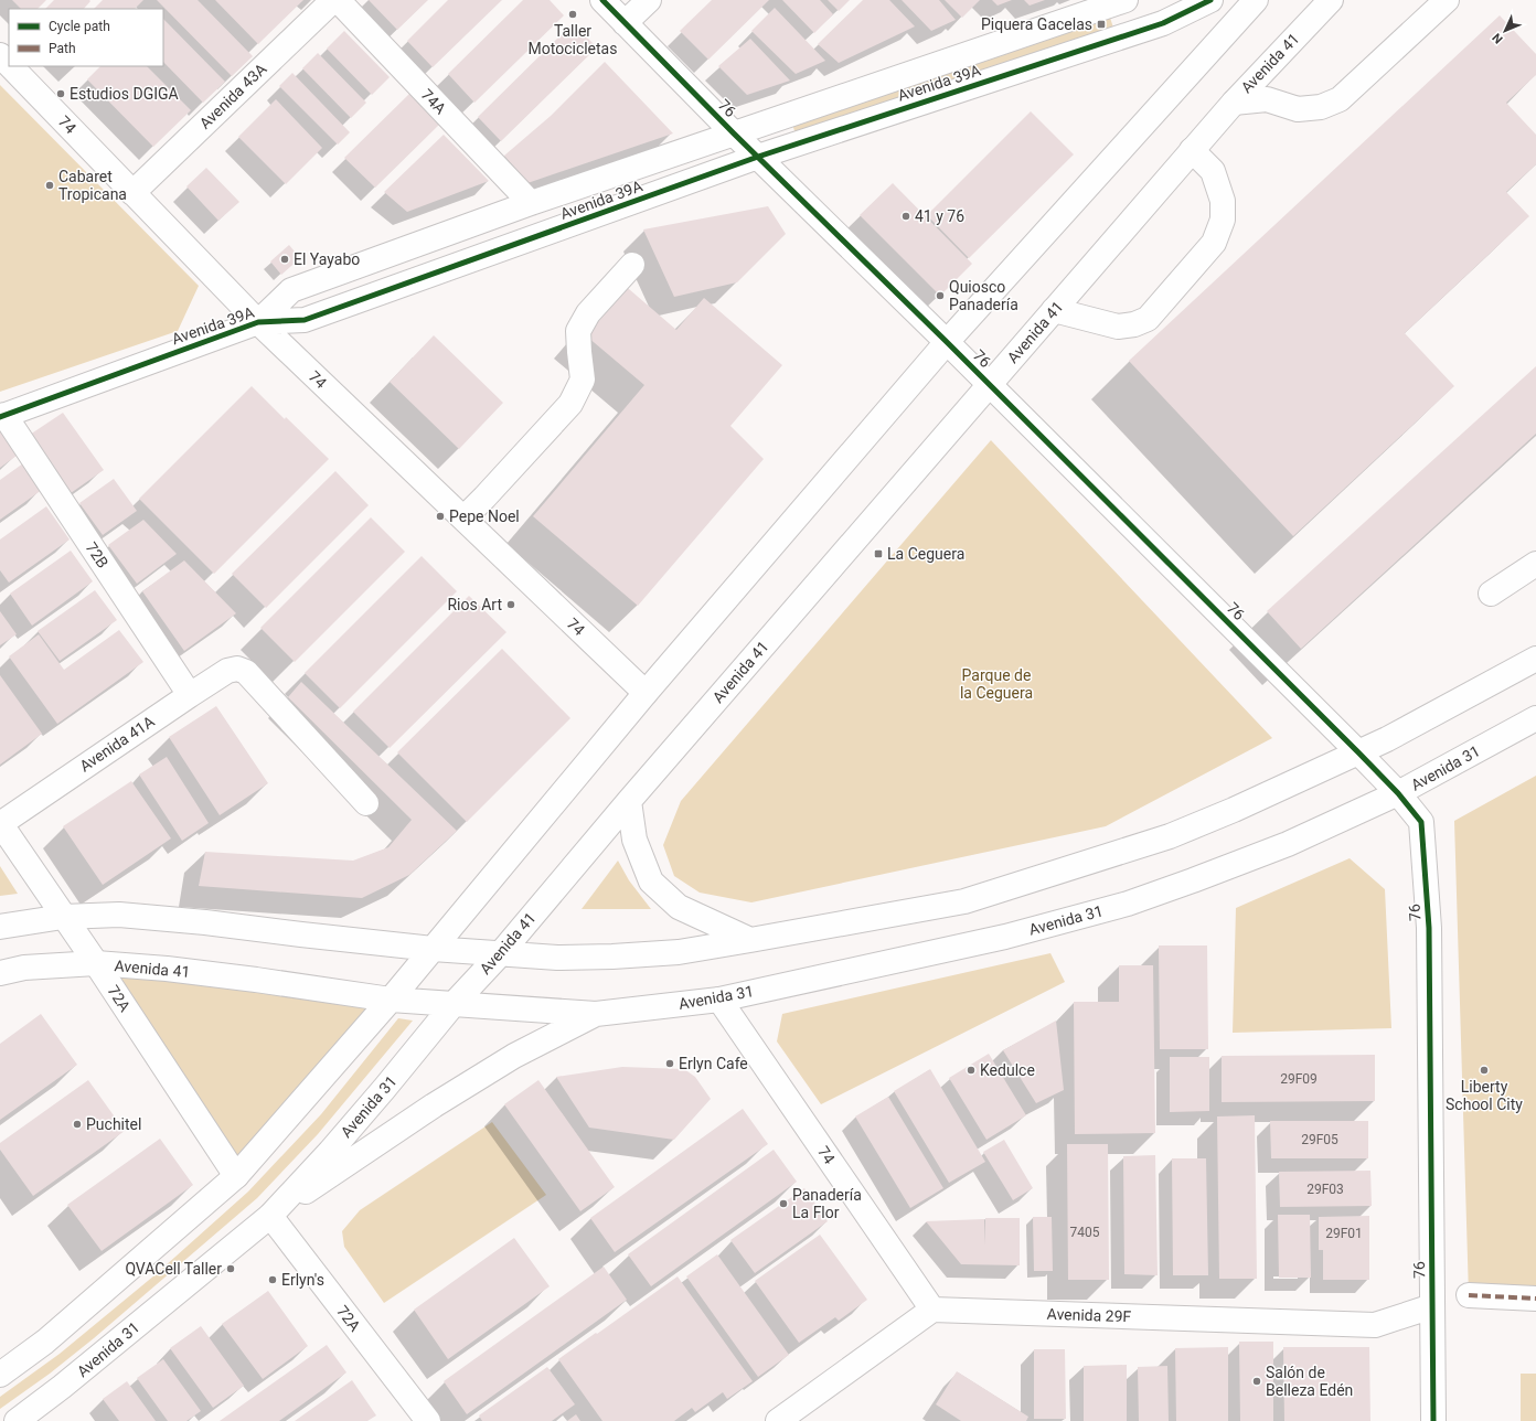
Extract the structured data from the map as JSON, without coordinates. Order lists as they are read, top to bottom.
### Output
{
  "streets": {
    "main road": [
      "Avenida 41",
      "Avenida 39A",
      "Avenida 43A",
      "74A",
      "76",
      "74",
      "72B",
      "Avenida 41A",
      "Avenida 31",
      "72A",
      "Avenida 29F"
    ]
  },
  "crossings": [
    ["Avenida 41", "76"],
    ["Avenida 41", "Avenida 31"],
    ["Avenida 41", "72A"],
    ["Avenida 39A", "74A"],
    ["Avenida 39A", "76"],
    ["Avenida 39A", "74"],
    ["Avenida 39A", "72B"],
    ["Avenida 43A", "74"],
    ["76", "Avenida 31"],
    ["76", "Avenida 29F"],
    ["74", "Avenida 31"],
    ["74", "Avenida 29F"],
    ["72B", "Avenida 41A"],
    ["Avenida 41A", "72A"],
    ["Avenida 31", "72A"]
  ],
  "parks": ["Parque de la Ceguera"],
  "places": {
    "other": [
      "Taller Motocicletas",
      "Estudios DGIGA",
      "Cabaret Tropicana",
      "41 y 76",
      "El Yayabo",
      "Quiosco Panadería",
      "Pepe Noel",
      "Rios Art",
      "Erlyn Cafe",
      "Kedulce",
      "Liberty School City",
      "Puchitel",
      "Panadería La Flor",
      "QVACell Taller",
      "Erlyn's",
      "Salón de Belleza Edén"
    ],
    "transit": ["Piquera Gacelas", "La Ceguera"]
  },
  "house_numbers": [
    "29F09",
    "29F05",
    "29F03",
    "7405",
    "29F01"
  ],
  "legend": ["Cycle path", "Path"],
  "north": "bottom left"
}
